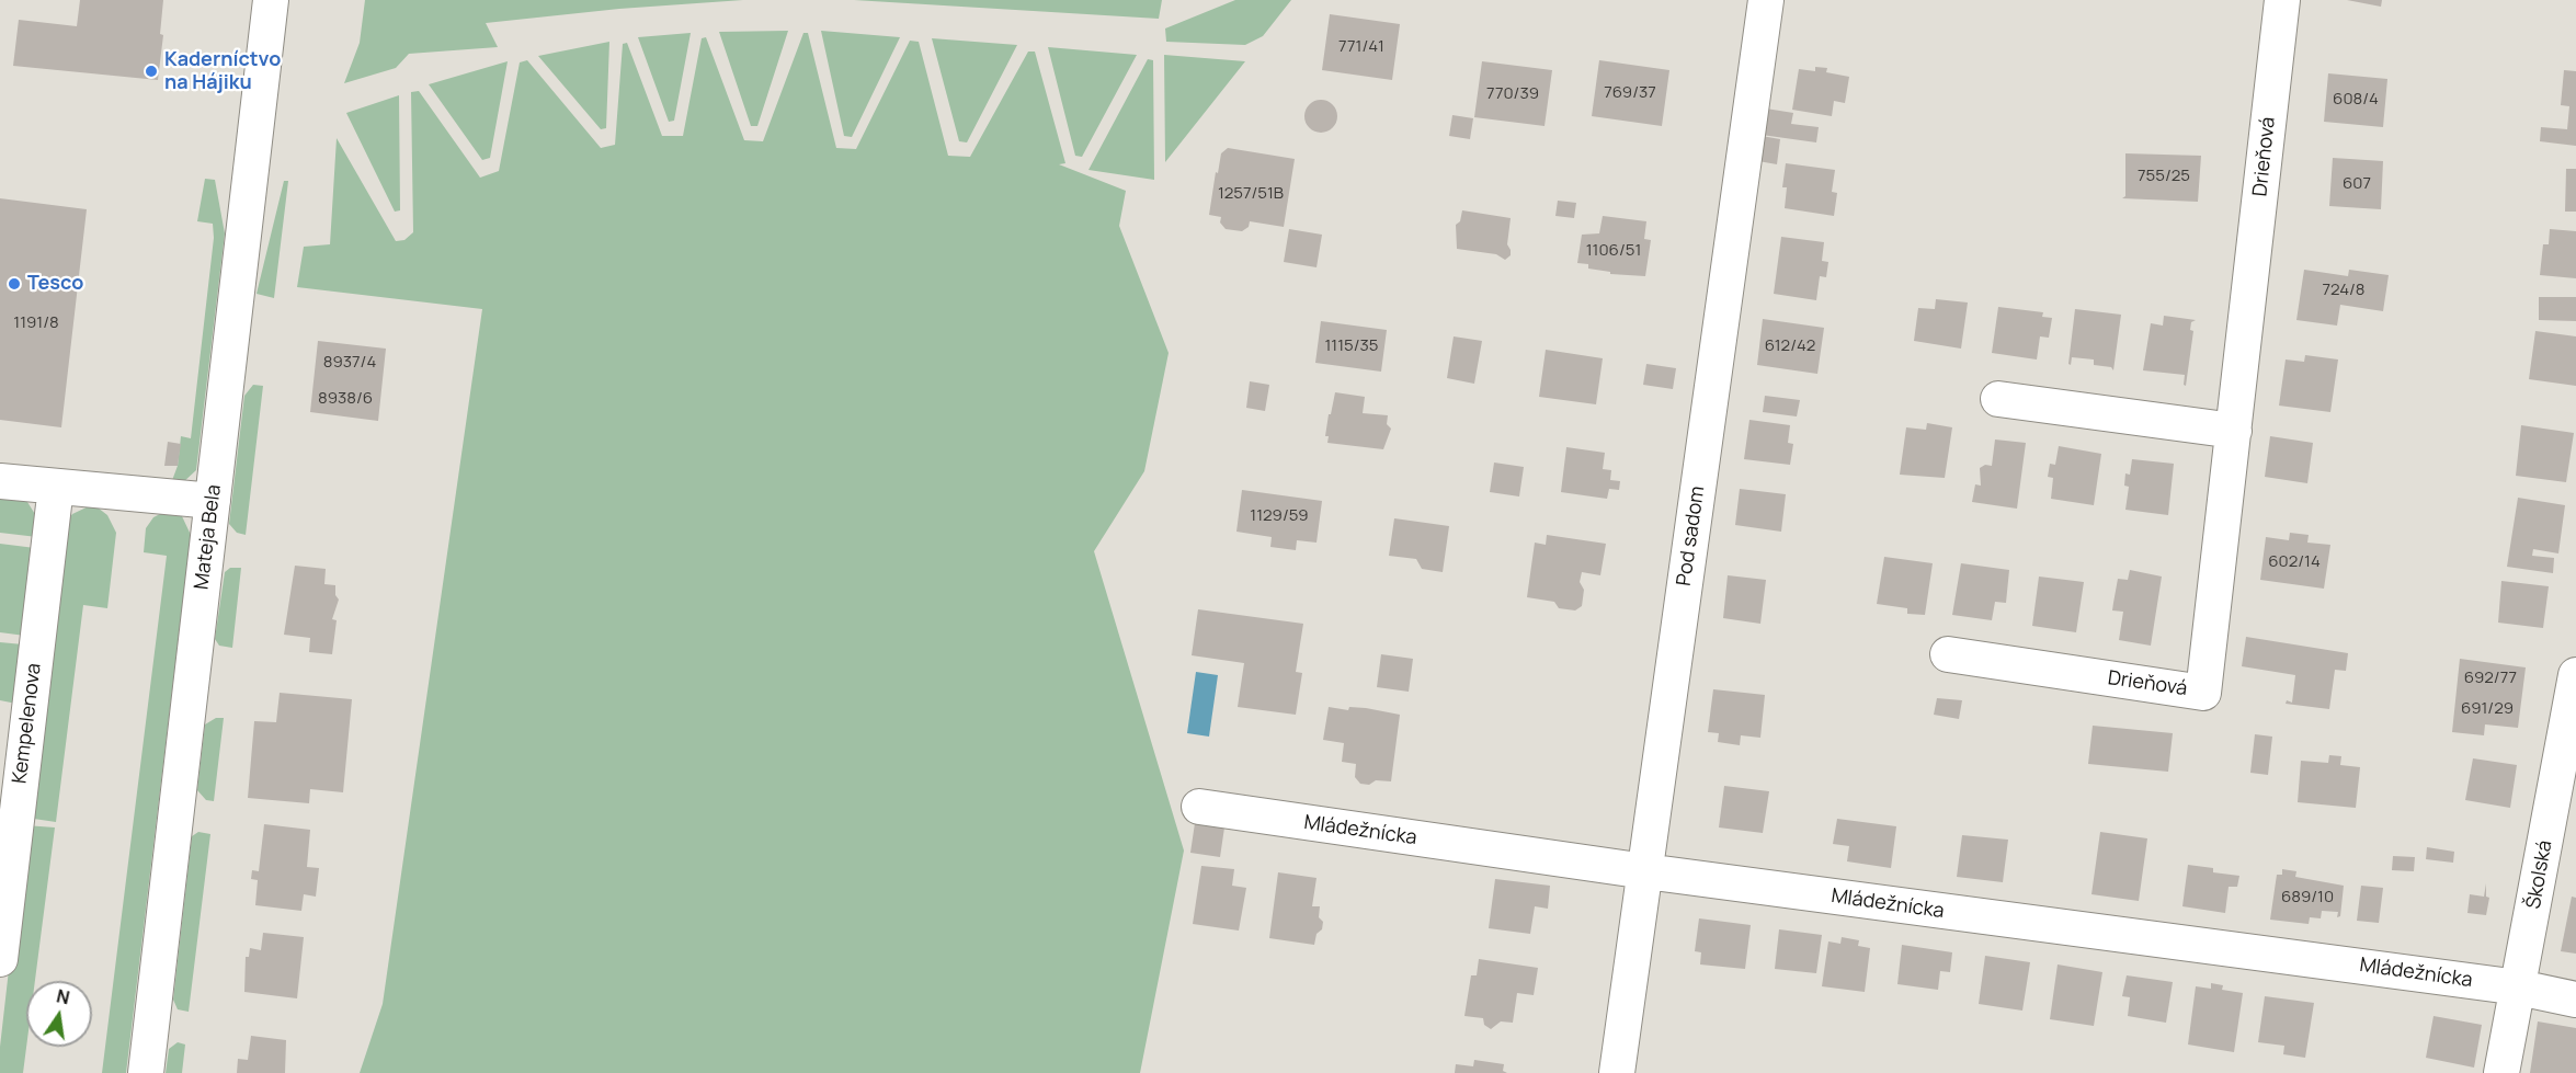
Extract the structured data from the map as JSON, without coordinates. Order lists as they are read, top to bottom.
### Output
{
  "streets": {
    "street": [
      "Drieňová",
      "Pod sadom",
      "Mateja Bela",
      "Kempelenova",
      "Mládežnícka",
      "Školská"
    ]
  },
  "crossings": [
    ["Pod sadom", "Mládežnícka"],
    ["Mládežnícka", "Školská"]
  ],
  "places": ["Kaderníctvo na Hájiku", "Tesco"],
  "house_numbers": [
    "771/41",
    "769/37",
    "770/39",
    "608/4",
    "755/25",
    "607",
    "1257/51B",
    "1106/51",
    "724/8",
    "1191/8",
    "1115/35",
    "612/42",
    "8937/4",
    "8938/6",
    "1129/59",
    "602/14",
    "692/77",
    "691/29",
    "689/10"
  ],
  "north": "top"
}
